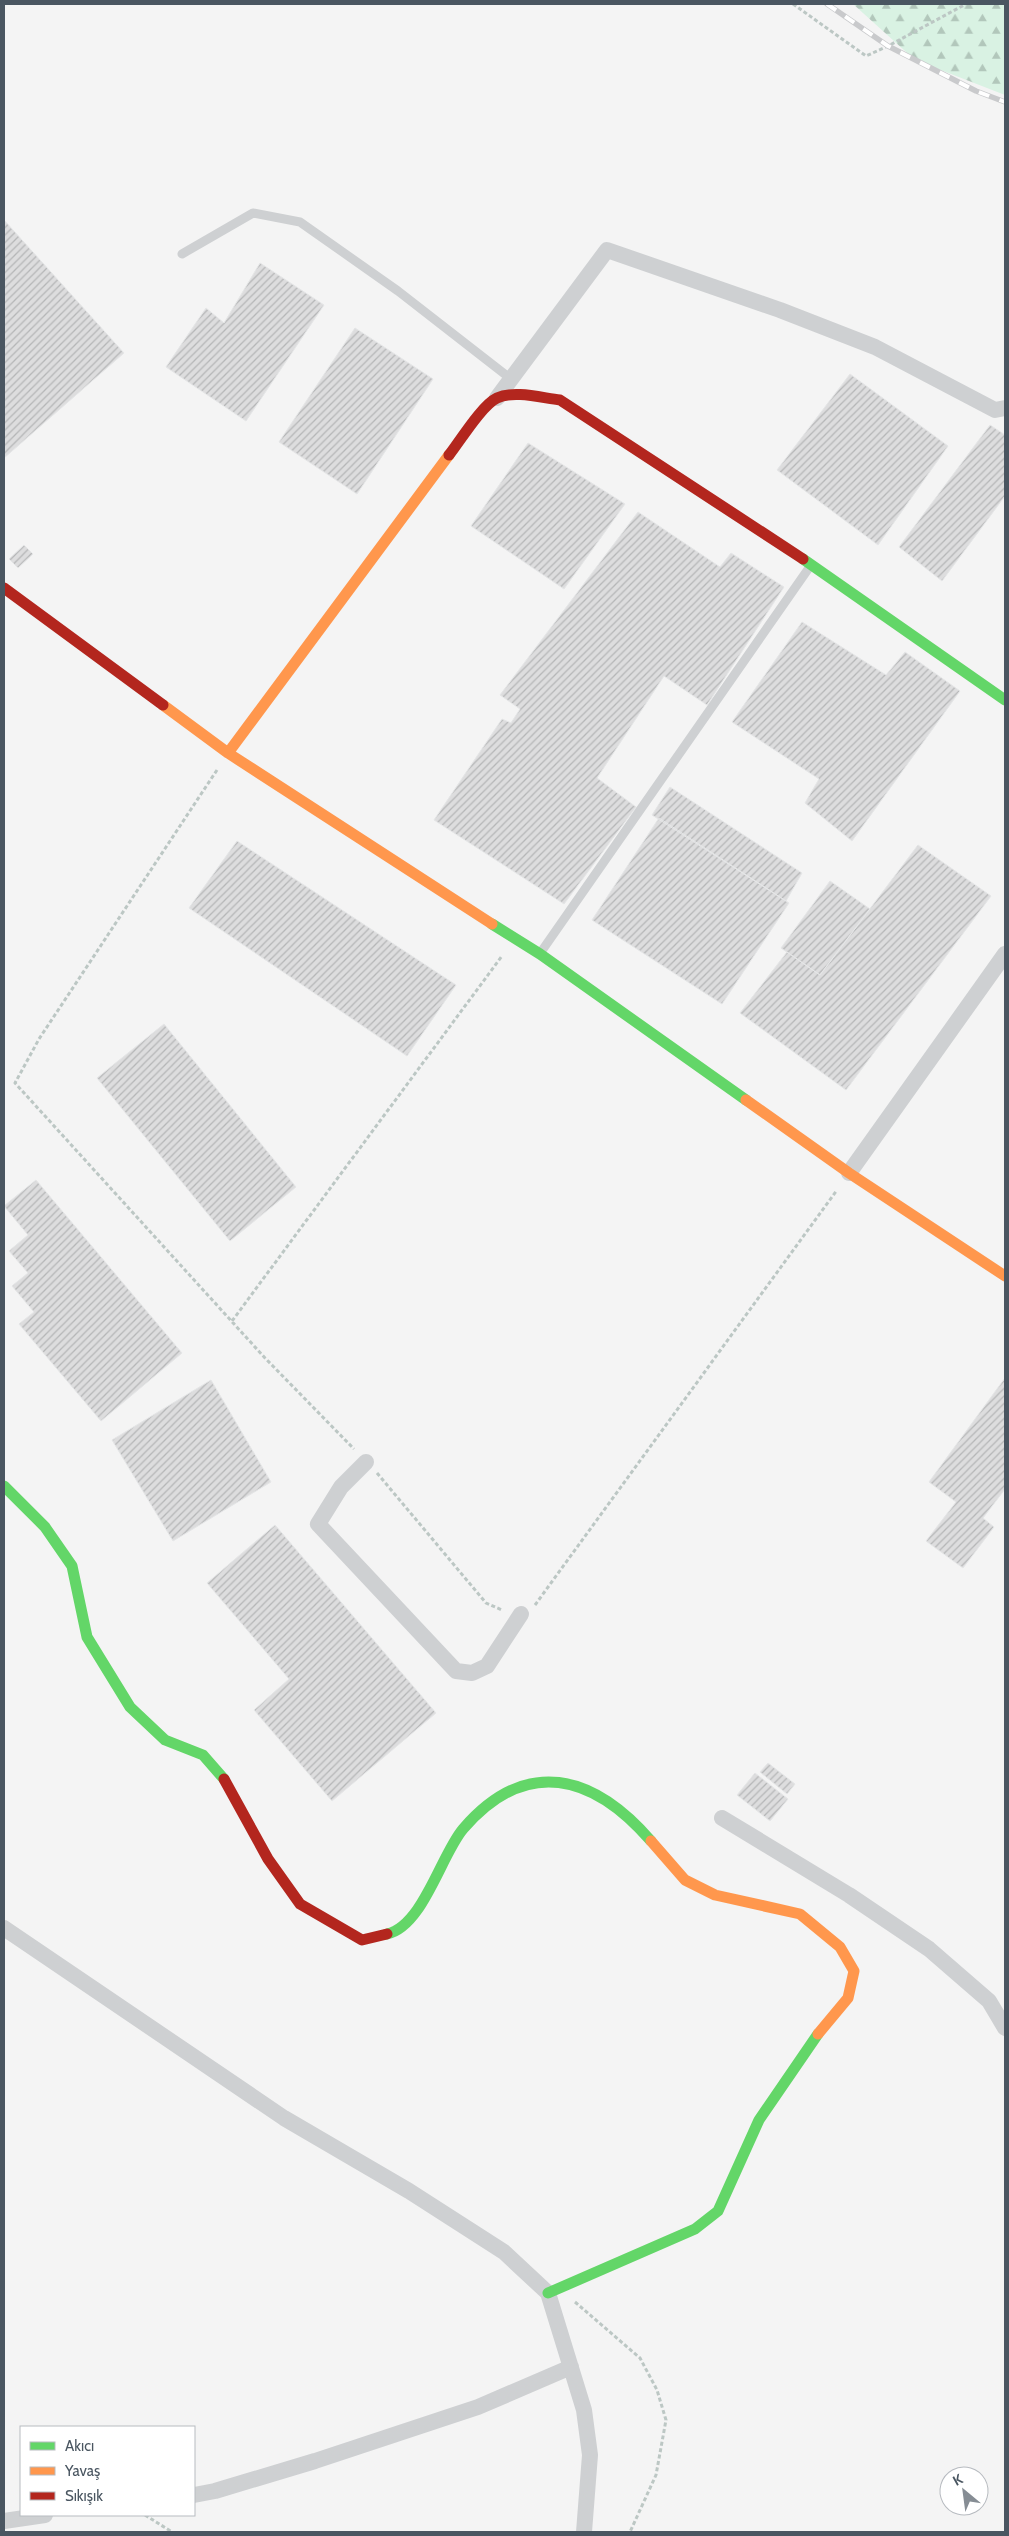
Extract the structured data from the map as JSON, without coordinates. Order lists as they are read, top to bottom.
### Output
{
  "legend": ["Akıcı", "Yavaş", "Sıkışık"],
  "north": "top left"
}
